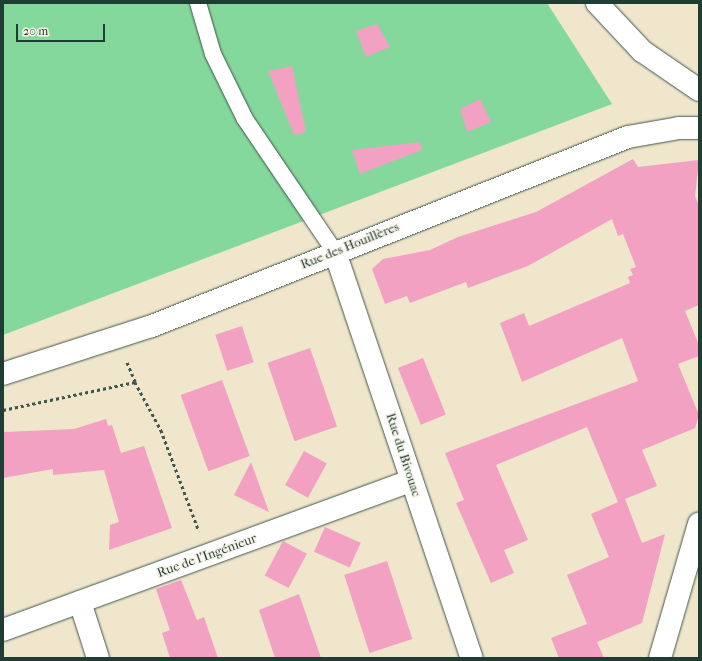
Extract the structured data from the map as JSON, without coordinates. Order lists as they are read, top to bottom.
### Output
{
  "streets": {
    "street": ["Rue des Houillères", "Rue du Bivouac", "Rue de l'Ingénieur"]
  },
  "crossings": [
    ["Rue des Houillères", "Rue du Bivouac"],
    ["Rue du Bivouac", "Rue de l'Ingénieur"]
  ],
  "scale_bar": "20 m"
}
